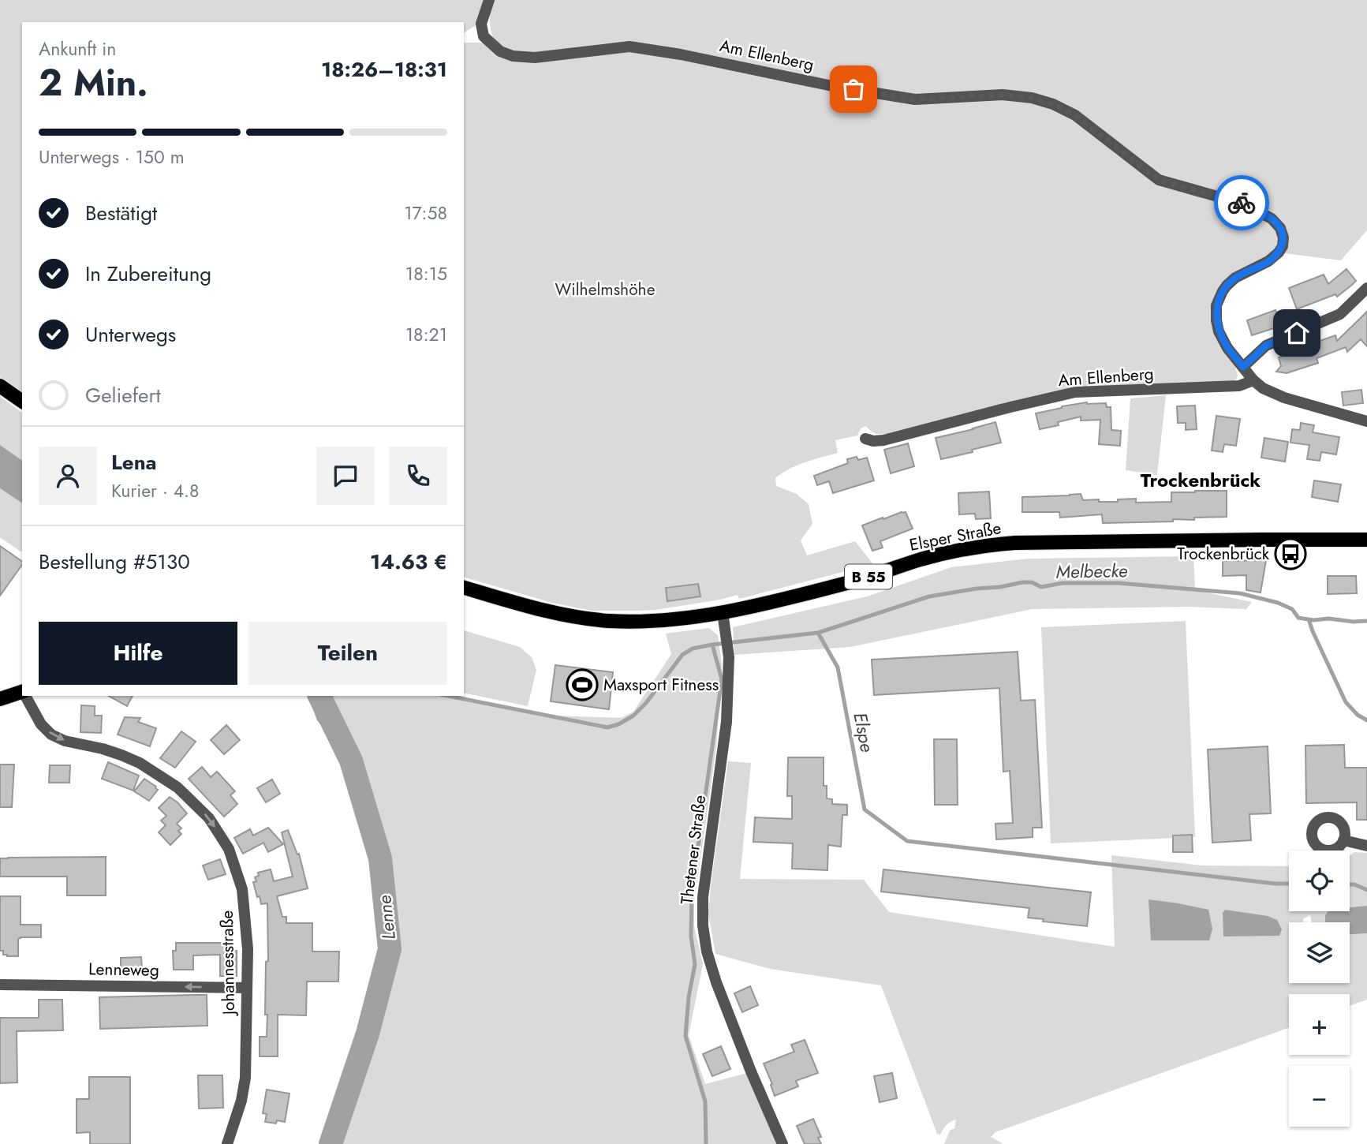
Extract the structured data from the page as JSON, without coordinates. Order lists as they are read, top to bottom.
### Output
{
  "streets": {
    "main road": ["Elsper Straße", "B 55"],
    "street": [
      "Am Ellenberg",
      "Thetener Straße",
      "Johannesstraße",
      "Lenneweg"
    ]
  },
  "crossings": [
    ["Elsper Straße", "Thetener Straße"],
    ["Johannesstraße", "Lenneweg"]
  ],
  "one_way": ["Johannesstraße", "Lenneweg"],
  "districts": ["Trockenbrück"],
  "water": ["Melbecke", "Elspe", "Lenne"],
  "parks": ["Wilhelmshöhe"],
  "places": {
    "bus stop": ["Trockenbrück"],
    "sports": ["Maxsport Fitness"]
  },
  "page": {
    "heading": ["2 Min.", "Ankunft in", "18:26–18:31"],
    "panel": [
      "Lena",
      "Kurier · 4.8",
      "Bestellung #5130",
      "14.63 €"
    ],
    "bar": "Unterwegs · 150 m",
    "list": [
      ["Bestätigt", "17:58"],
      ["In Zubereitung", "18:15"],
      ["Unterwegs", "18:21"],
      "Geliefert"
    ],
    "buttons": ["Hilfe", "Teilen"],
    "map_buttons": ["+", "−"]
  }
}
